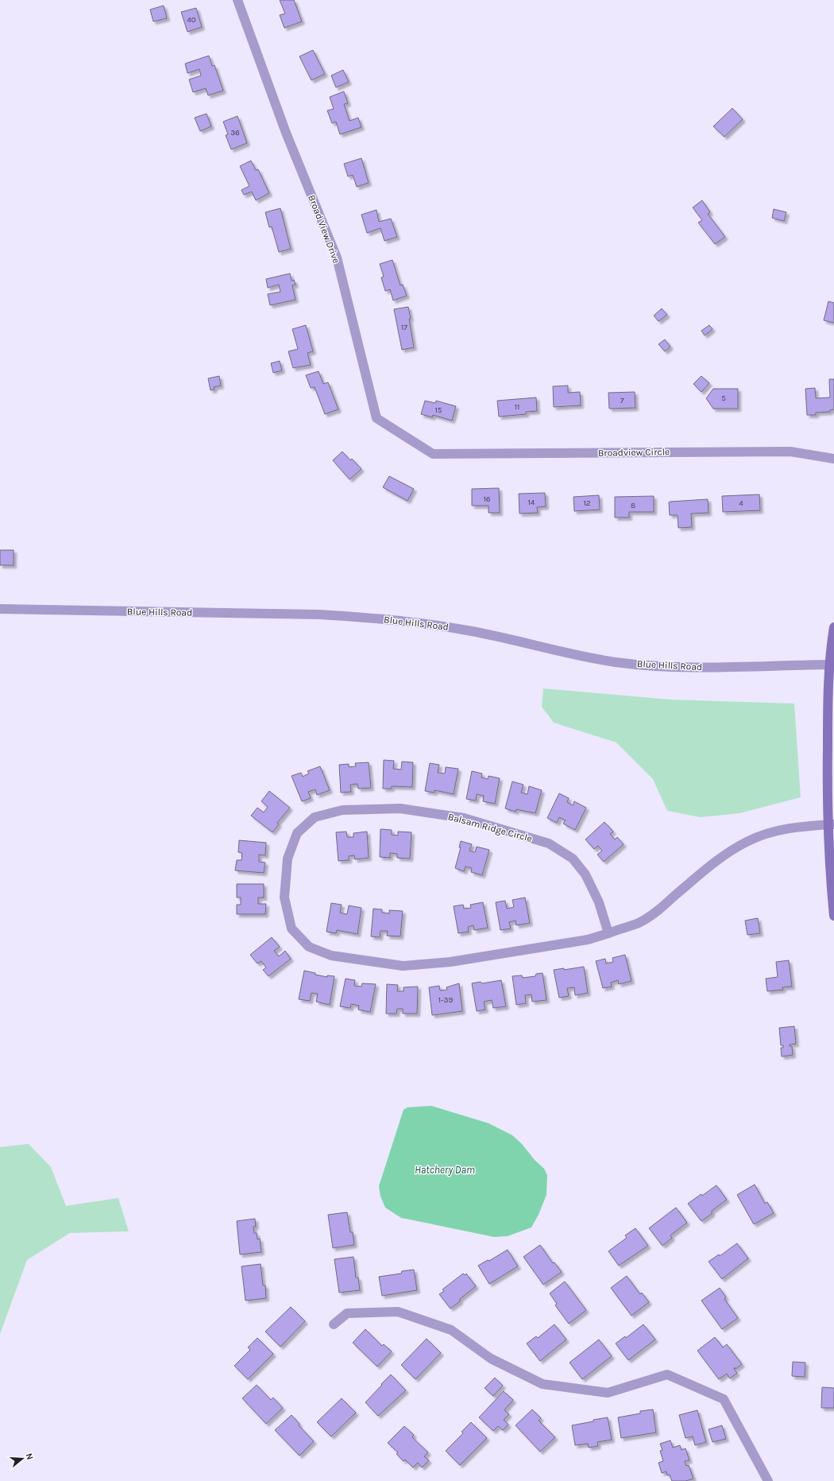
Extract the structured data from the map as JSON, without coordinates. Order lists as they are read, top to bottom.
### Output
{
  "streets": {
    "street": [
      "Broad View Drive",
      "Broadview Circle",
      "Blue Hills Road",
      "Balsam Ridge Circle"
    ]
  },
  "crossings": [
    ["Broad View Drive", "Broadview Circle"]
  ],
  "water": ["Hatchery Dam"],
  "house_numbers": [
    "40",
    "36",
    "17",
    "5",
    "7",
    "11",
    "15",
    "16",
    "14",
    "12",
    "4",
    "8",
    "1-39"
  ],
  "north": "right"
}
